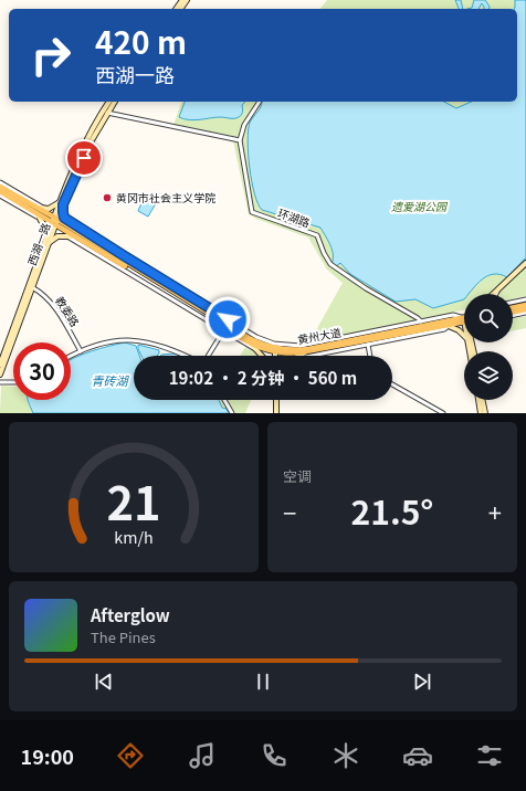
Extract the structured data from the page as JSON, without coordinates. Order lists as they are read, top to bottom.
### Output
{
  "streets": {
    "main road": ["西湖一路", "黄州大道"],
    "street": ["环湖路", "教委路"]
  },
  "crossings": [
    ["环湖路", "黄州大道"],
    ["西湖一路", "教委路"],
    ["西湖一路", "黄州大道"]
  ],
  "water": ["青砖湖"],
  "parks": ["遗爱湖公园"],
  "places": ["黄冈市社会主义学院"],
  "page": {
    "turn": ["420 m", "西湖一路"],
    "limit": "30",
    "trip": "19:02 · 2 分钟 · 560 m",
    "tile": "空调",
    "heat": ["−", "21.5°", "+"],
    "song": ["Afterglow", "The Pines"],
    "tabs": "19:00",
    "gauge": ["21", "km/h"]
  }
}
